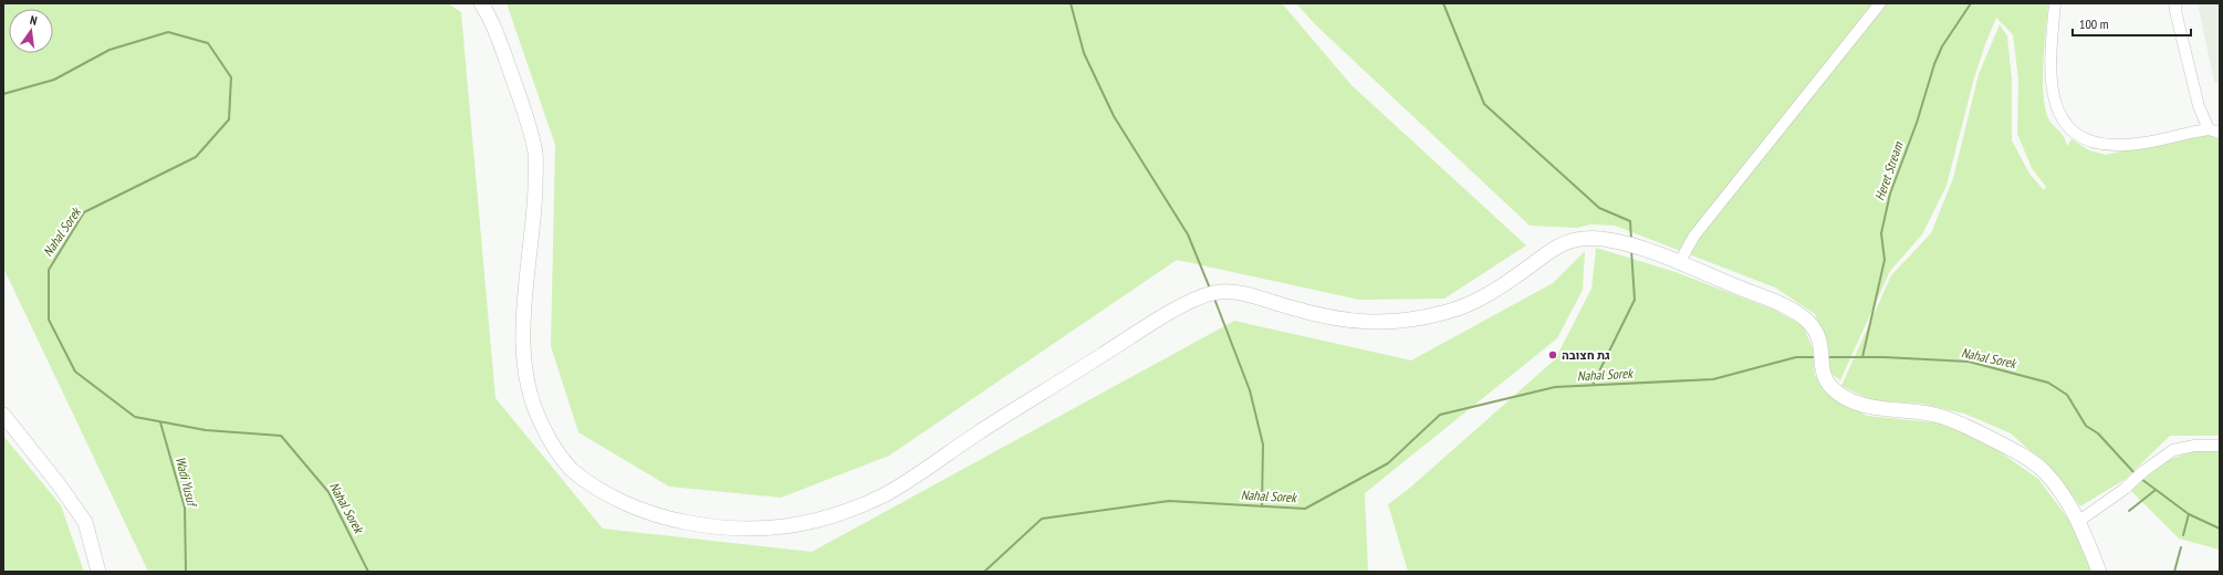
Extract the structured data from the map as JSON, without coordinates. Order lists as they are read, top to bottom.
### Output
{
  "water": ["Heret Stream", "Nahal Sorek", "Wadi Yusuf"],
  "places": ["גת חצובה"],
  "scale_bar": "100 m",
  "north": "top"
}
